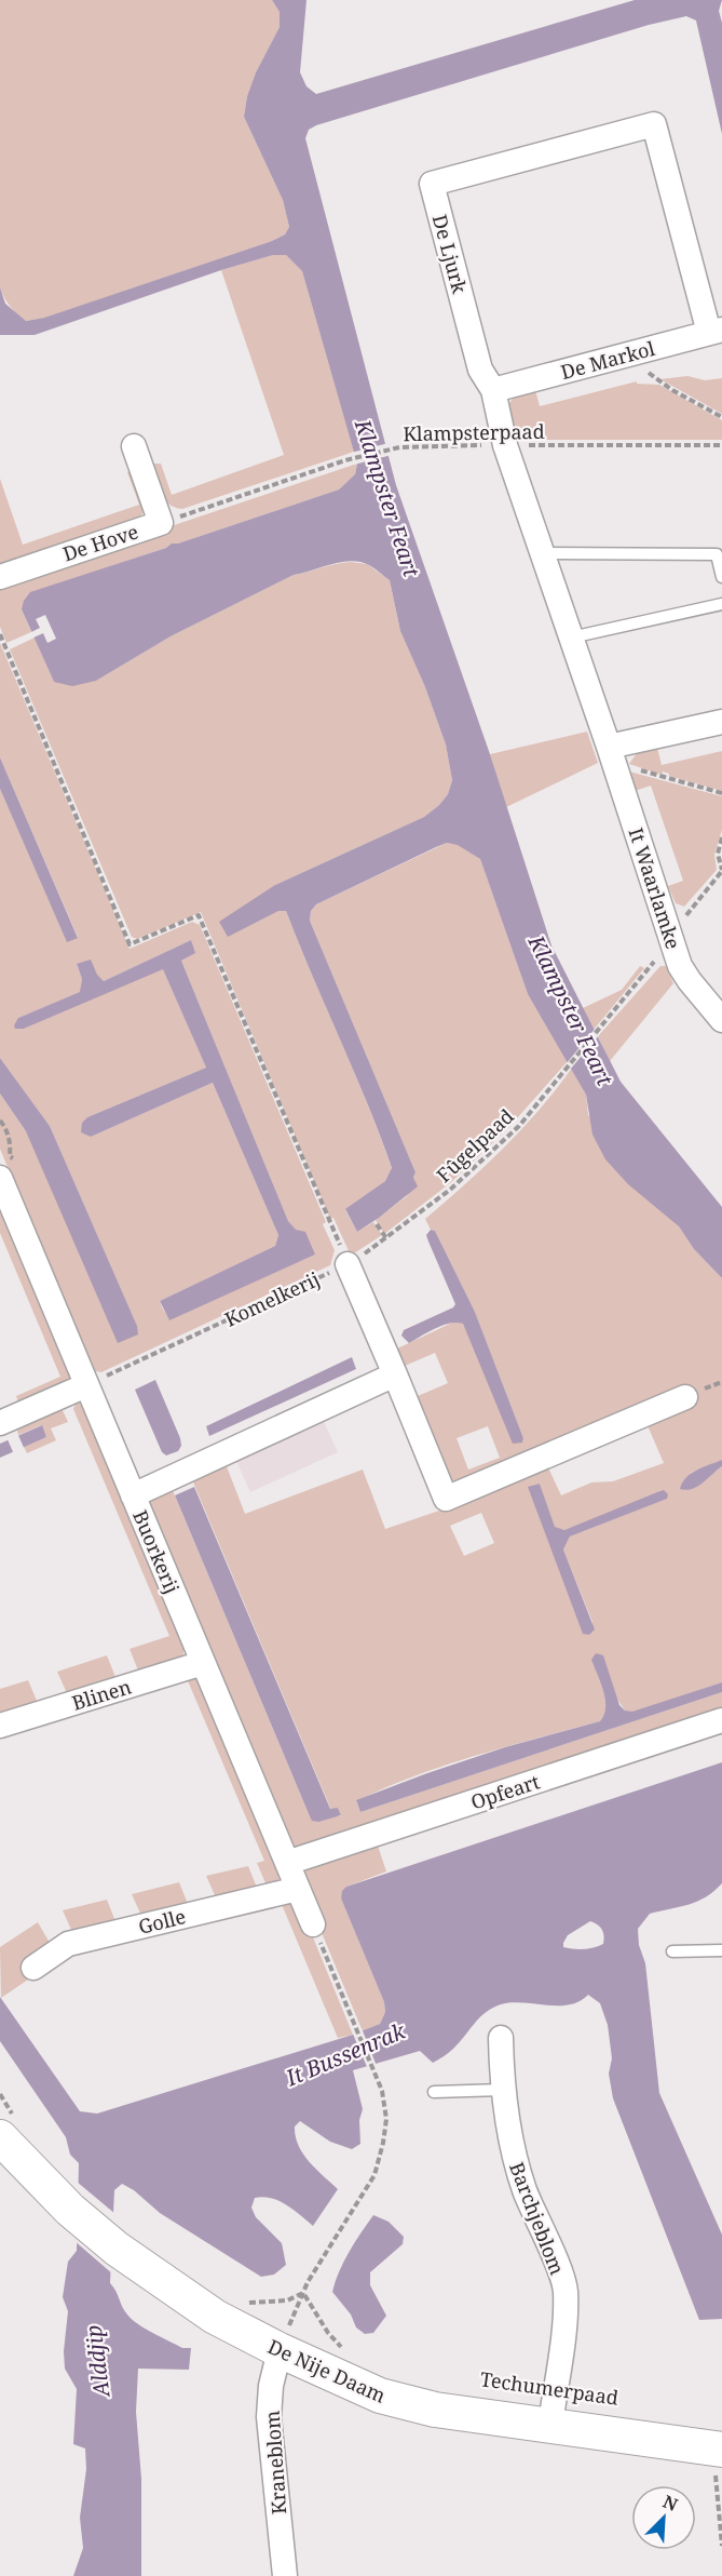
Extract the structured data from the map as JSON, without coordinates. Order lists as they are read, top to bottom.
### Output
{
  "streets": {
    "street": [
      "De Ljurk",
      "De Markol",
      "De Hove",
      "It Waarlamke",
      "Buorkerij",
      "Blinen",
      "Opfeart",
      "Golle",
      "Barchjeblom",
      "De Nije Daam",
      "Kraneblom"
    ],
    "path": ["Klampsterpaad", "Fûgelpaad", "Komelkerij"]
  },
  "crossings": [
    ["De Ljurk", "De Markol"],
    ["De Ljurk", "Klampsterpaad"],
    ["De Ljurk", "It Waarlamke"],
    ["Klampsterpaad", "De Hove"],
    ["Fûgelpaad", "Komelkerij"],
    ["Komelkerij", "Buorkerij"],
    ["Buorkerij", "Blinen"],
    ["Buorkerij", "Opfeart"],
    ["Buorkerij", "Golle"],
    ["Barchjeblom", "De Nije Daam"],
    ["De Nije Daam", "Kraneblom"]
  ],
  "water": ["Klampster Feart", "It Bussenrak", "Alddjip"],
  "north": "top right"
}
